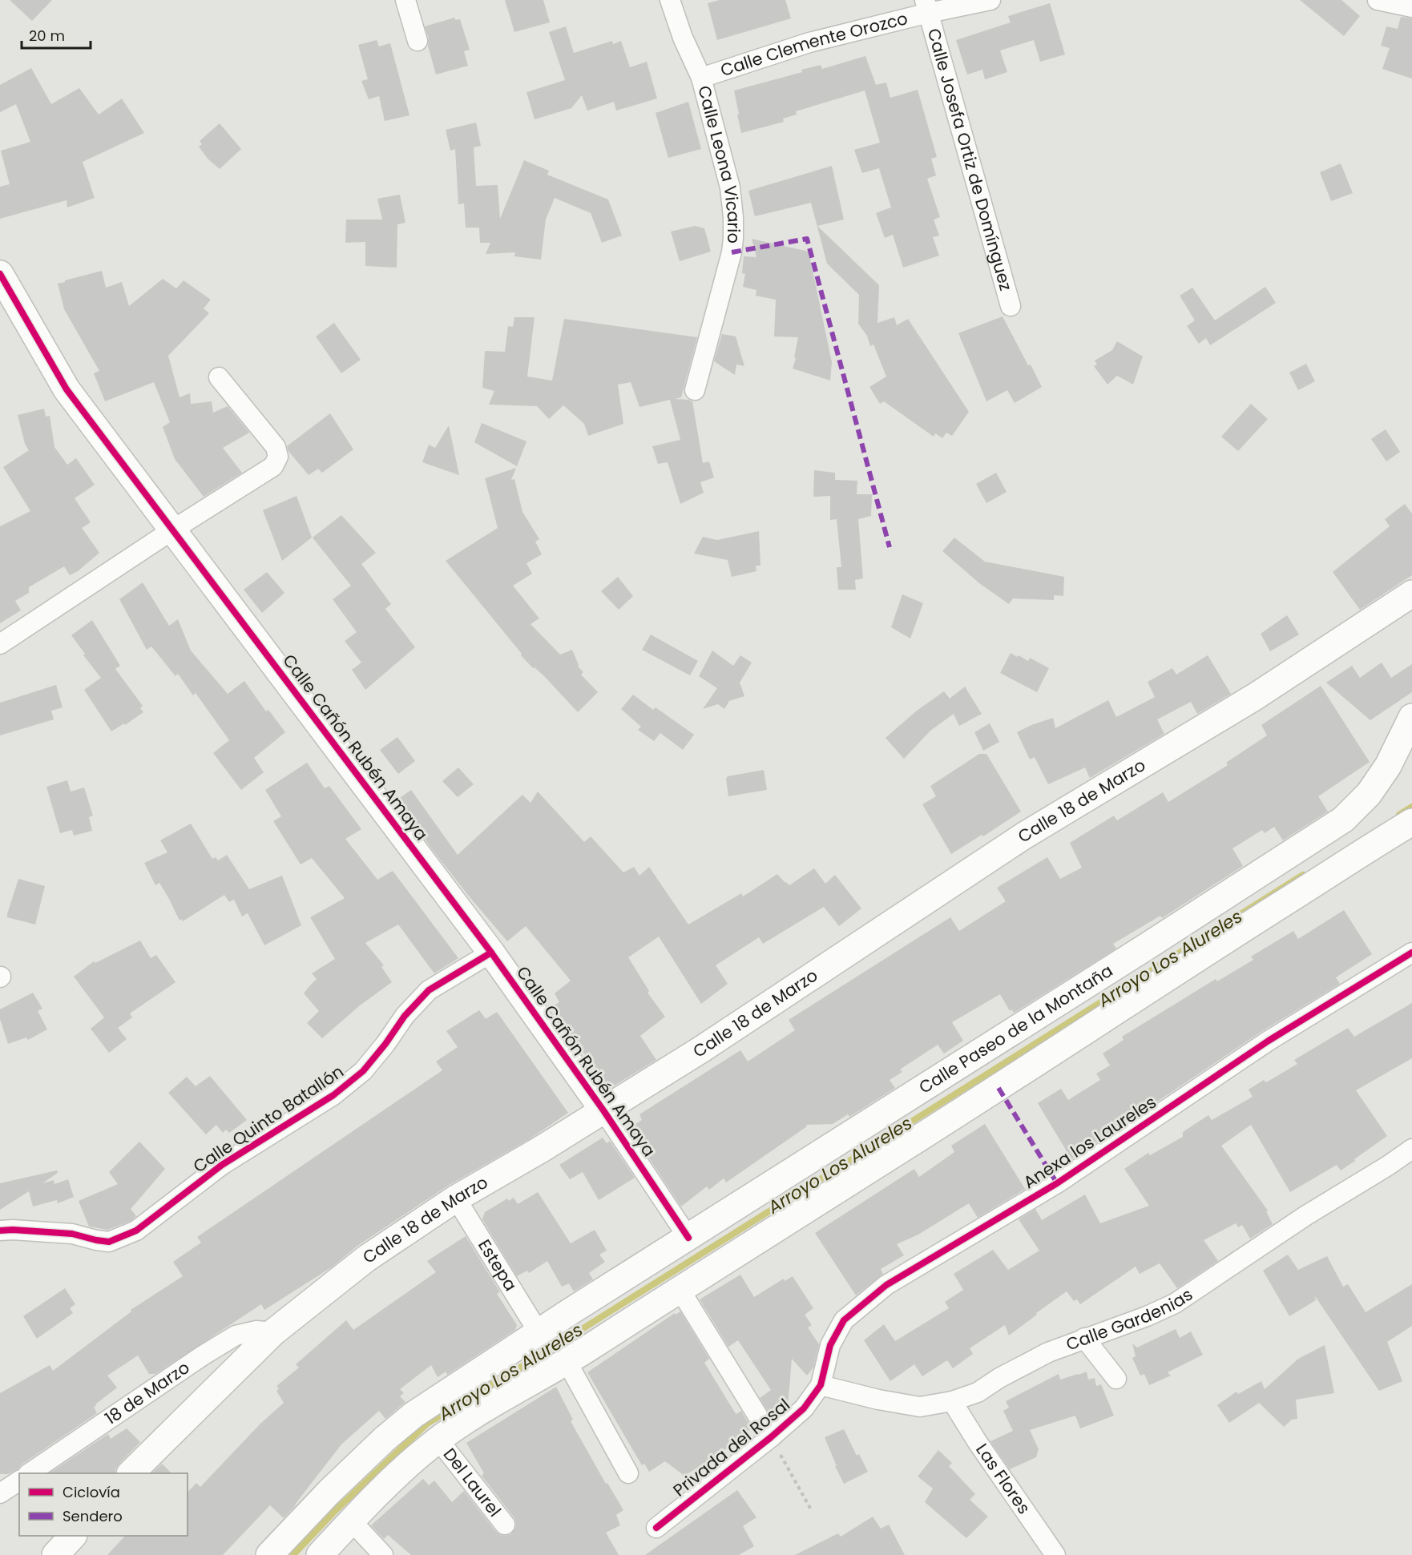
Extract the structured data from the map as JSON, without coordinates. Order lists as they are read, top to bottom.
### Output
{
  "streets": {
    "main road": ["Calle Cañón Rubén Amaya", "Calle 18 de Marzo", "Calle Paseo de la Montaña"],
    "street": [
      "Calle Clemente Orozco",
      "Calle Josefa Ortiz de Domínguez",
      "Calle Leona Vicario",
      "Calle Quinto Batallón",
      "Anexa los Laureles",
      "Estepa",
      "Calle Gardenias",
      "18 de Marzo",
      "Privada del Rosal",
      "Las Flores",
      "Del Laurel"
    ]
  },
  "crossings": [
    ["Calle Clemente Orozco", "Calle Josefa Ortiz de Domínguez"],
    ["Calle Clemente Orozco", "Calle Leona Vicario"],
    ["Calle Cañón Rubén Amaya", "Calle 18 de Marzo"],
    ["Calle Cañón Rubén Amaya", "Calle Paseo de la Montaña"],
    ["Calle Cañón Rubén Amaya", "Calle Quinto Batallón"],
    ["Calle 18 de Marzo", "Estepa"],
    ["Calle 18 de Marzo", "18 de Marzo"],
    ["Calle Paseo de la Montaña", "Estepa"],
    ["Anexa los Laureles", "Calle Gardenias"],
    ["Anexa los Laureles", "Privada del Rosal"],
    ["Calle Gardenias", "Privada del Rosal"],
    ["Calle Gardenias", "Las Flores"]
  ],
  "water": ["Arroyo Los Alureles"],
  "legend": ["Ciclovía", "Sendero"],
  "scale_bar": "20 m"
}
